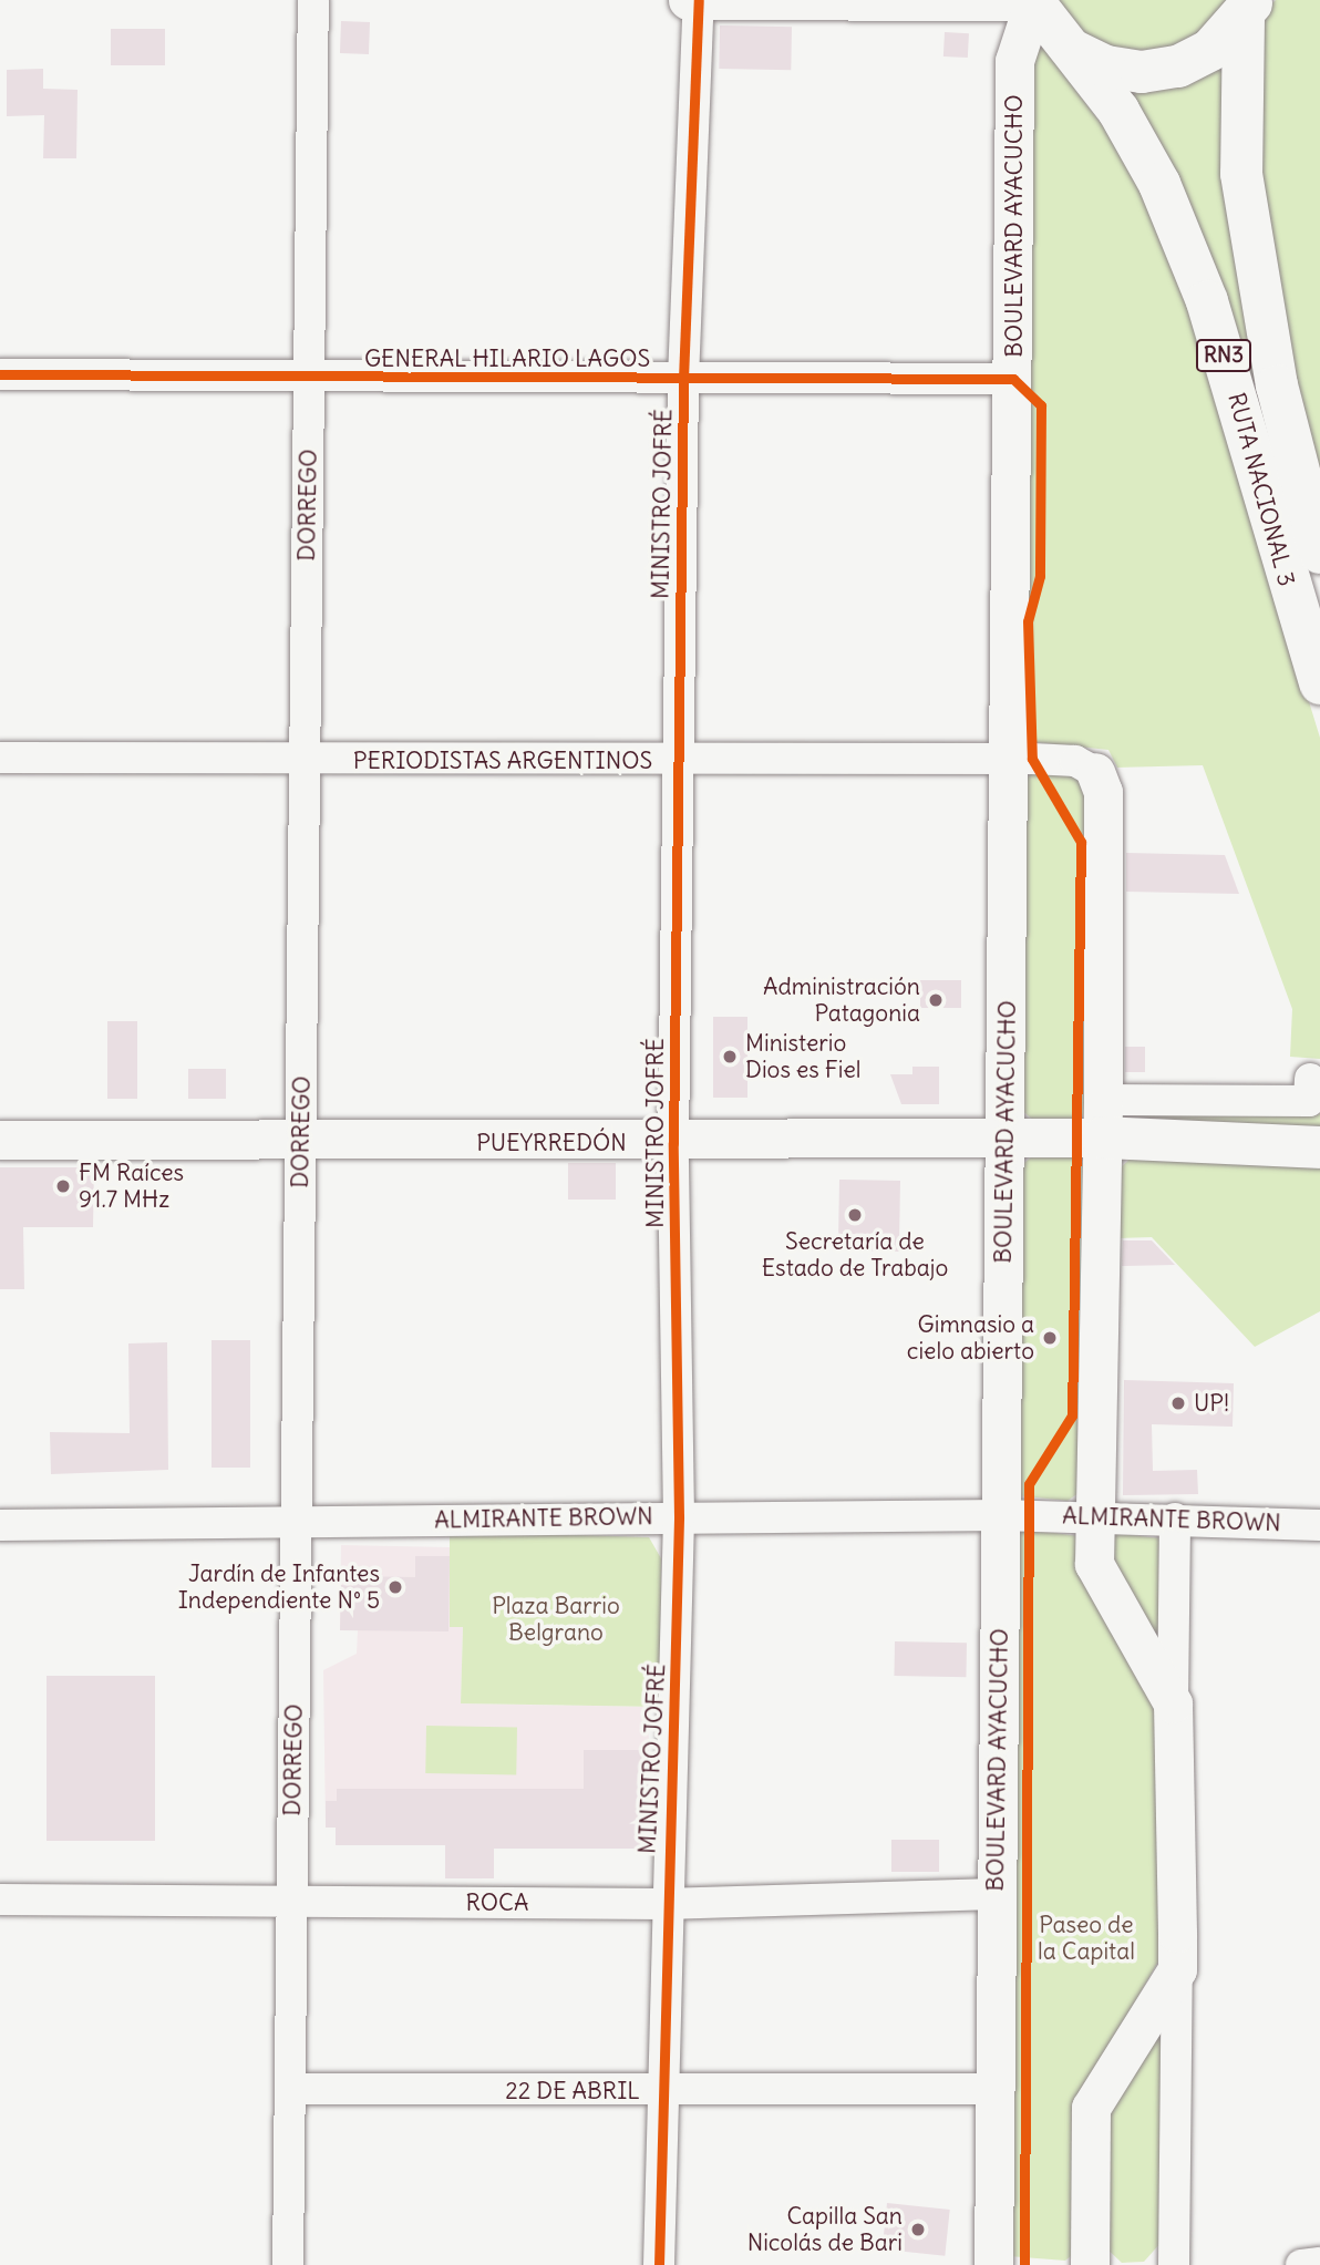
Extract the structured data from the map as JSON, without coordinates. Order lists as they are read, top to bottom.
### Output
{
  "streets": {
    "highway": ["RN3", "RUTA NACIONAL 3"],
    "main road": ["BOULEVARD AYACUCHO", "PUEYRREDÓN"],
    "street": [
      "GENERAL HILARIO LAGOS",
      "MINISTRO JOFRÉ",
      "DORREGO",
      "PERIODISTAS ARGENTINOS",
      "ALMIRANTE BROWN",
      "ROCA",
      "22 DE ABRIL"
    ]
  },
  "crossings": [
    ["BOULEVARD AYACUCHO", "GENERAL HILARIO LAGOS"],
    ["BOULEVARD AYACUCHO", "RUTA NACIONAL 3"],
    ["BOULEVARD AYACUCHO", "PERIODISTAS ARGENTINOS"],
    ["BOULEVARD AYACUCHO", "PUEYRREDÓN"],
    ["BOULEVARD AYACUCHO", "ALMIRANTE BROWN"],
    ["BOULEVARD AYACUCHO", "ROCA"],
    ["BOULEVARD AYACUCHO", "22 DE ABRIL"],
    ["GENERAL HILARIO LAGOS", "MINISTRO JOFRÉ"],
    ["GENERAL HILARIO LAGOS", "DORREGO"],
    ["MINISTRO JOFRÉ", "PERIODISTAS ARGENTINOS"],
    ["MINISTRO JOFRÉ", "PUEYRREDÓN"],
    ["MINISTRO JOFRÉ", "ALMIRANTE BROWN"],
    ["MINISTRO JOFRÉ", "ROCA"],
    ["MINISTRO JOFRÉ", "22 DE ABRIL"],
    ["DORREGO", "PERIODISTAS ARGENTINOS"],
    ["DORREGO", "PUEYRREDÓN"],
    ["DORREGO", "ALMIRANTE BROWN"],
    ["DORREGO", "ROCA"],
    ["DORREGO", "22 DE ABRIL"]
  ],
  "parks": ["Plaza Barrio Belgrano", "Paseo de la Capital"],
  "places": [
    "Administración Patagonia",
    "Ministerio Dios es Fiel",
    "FM Raíces 91.7 MHz",
    "Secretaría de Estado de Trabajo",
    "Gimnasio a cielo abierto",
    "UP!",
    "Jardín de Infantes Independiente N° 5",
    "Capilla San Nicolás de Bari"
  ]
}
